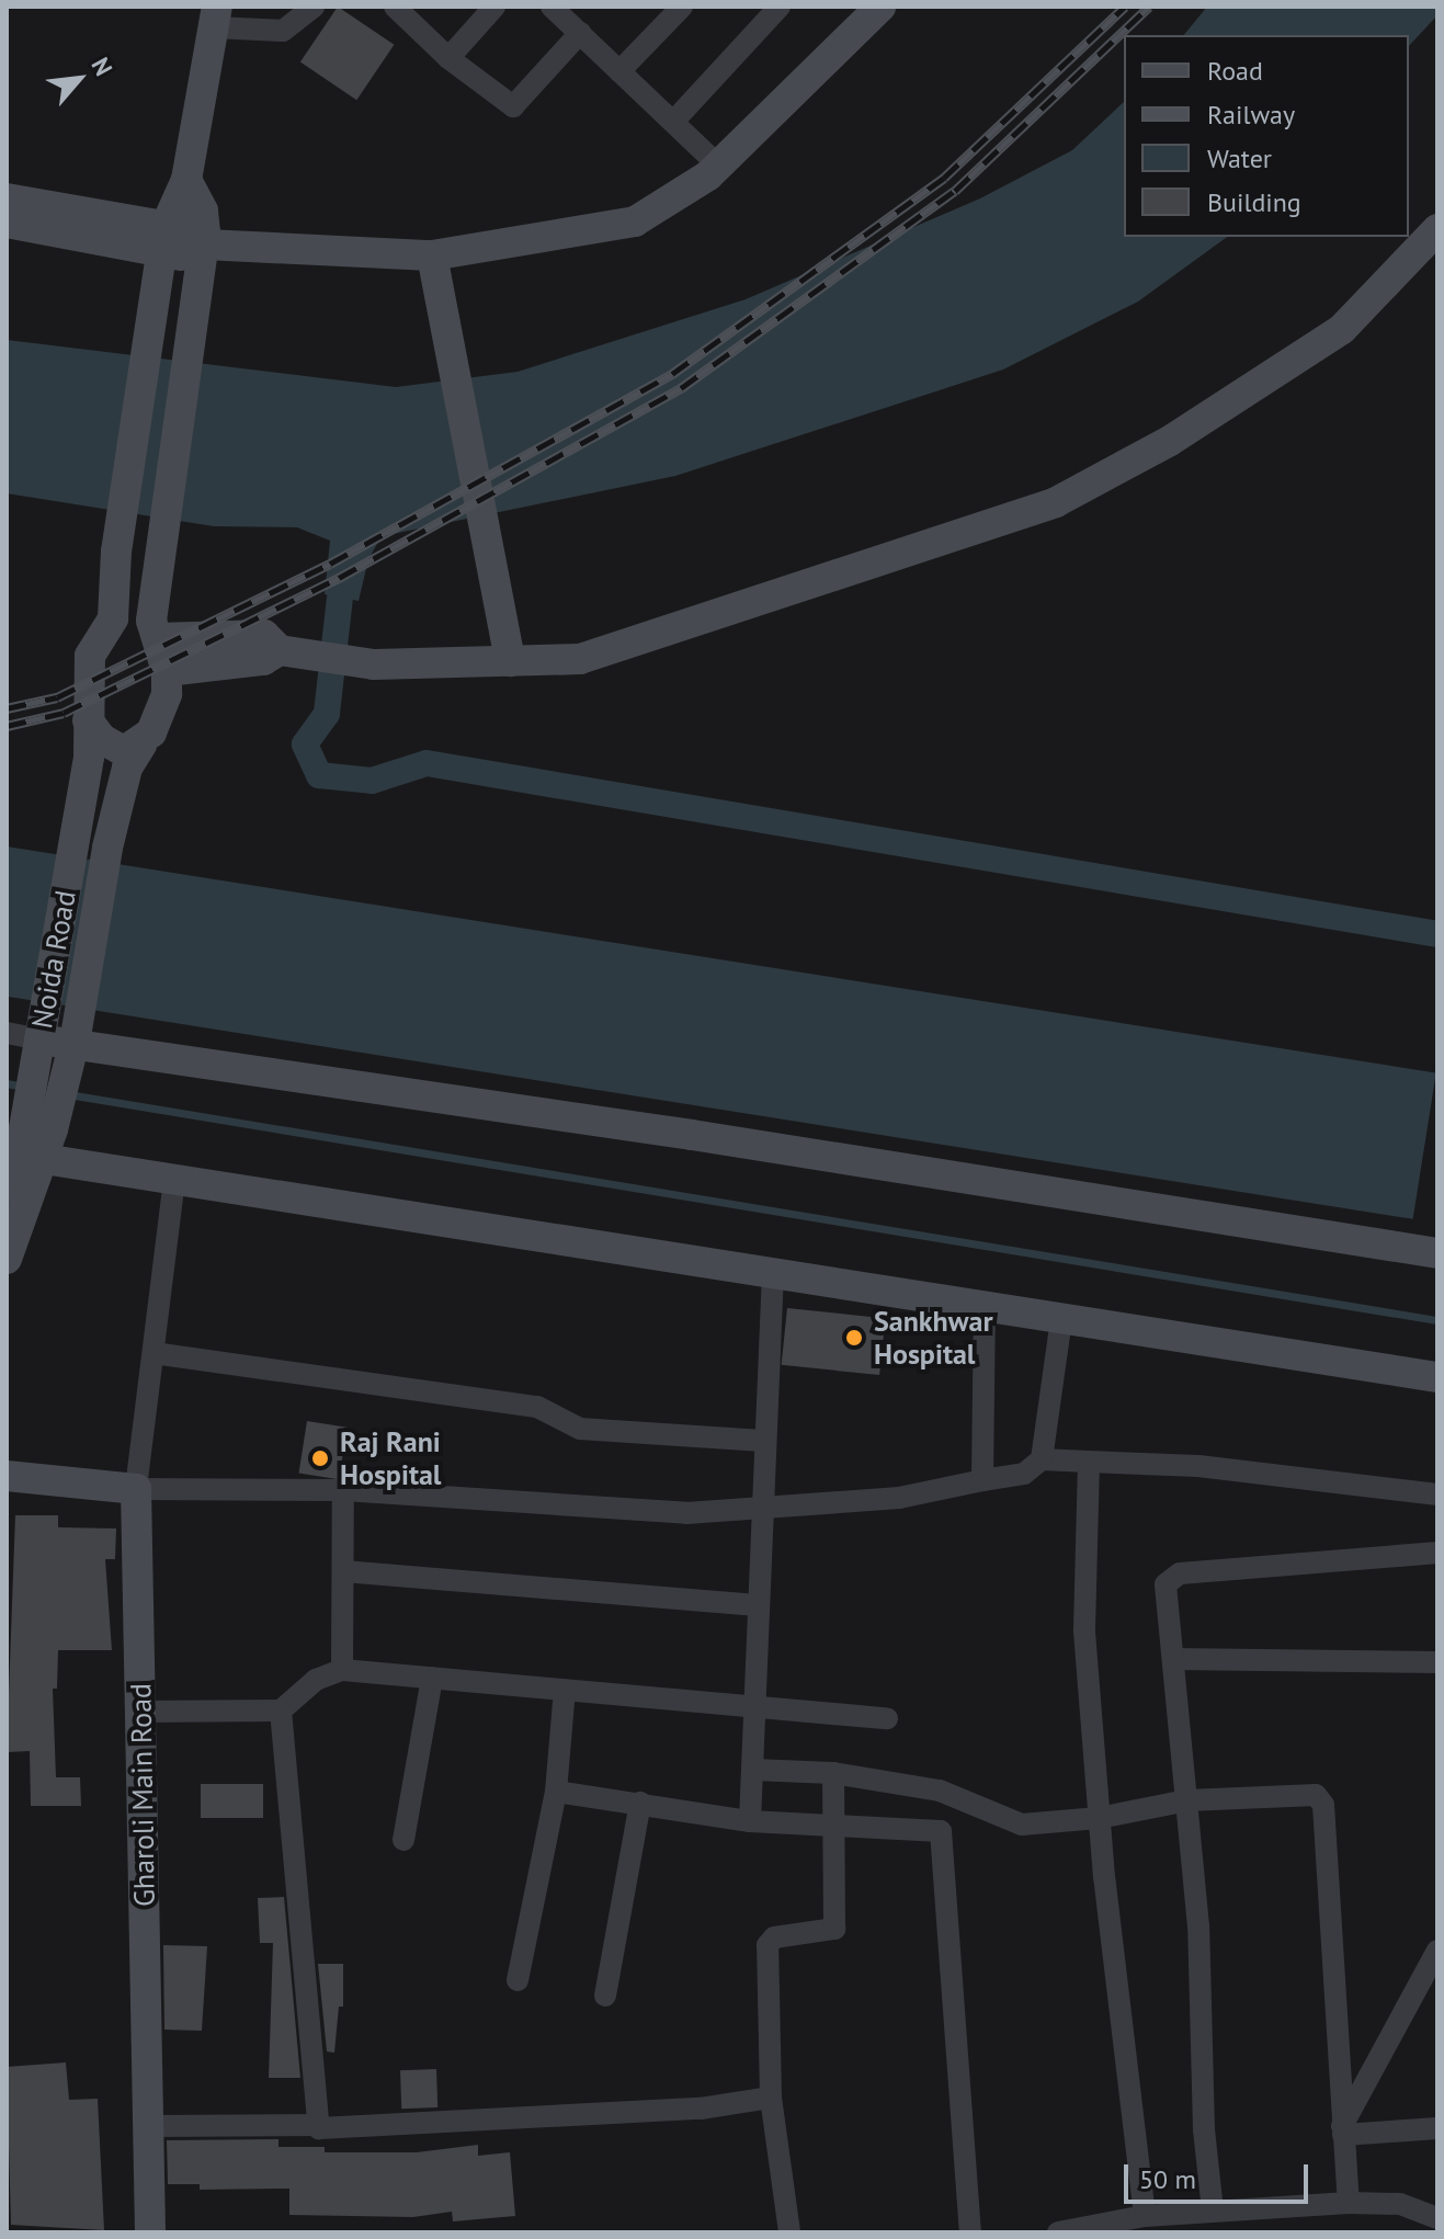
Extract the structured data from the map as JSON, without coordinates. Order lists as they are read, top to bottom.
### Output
{
  "streets": {
    "street": ["Noida Road", "Gharoli Main Road"]
  },
  "places": ["Sankhwar Hospital", "Raj Rani Hospital"],
  "legend": [
    "Road",
    "Railway",
    "Water",
    "Building"
  ],
  "scale_bar": "50 m",
  "north": "top right"
}
